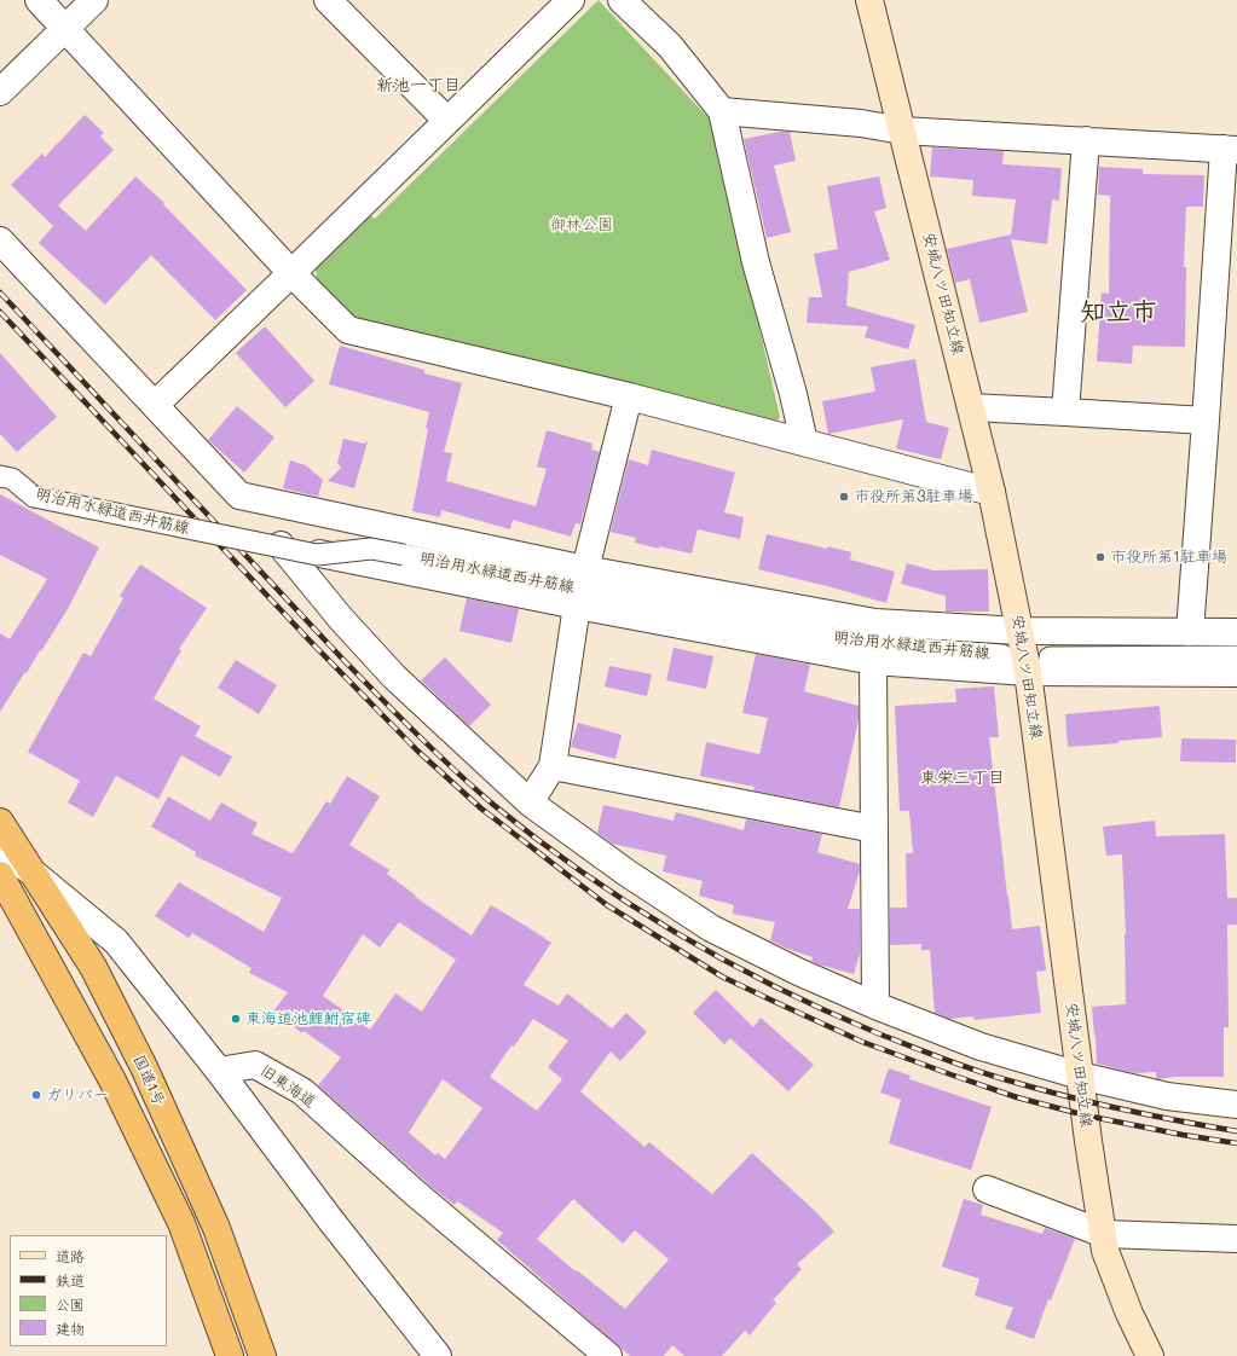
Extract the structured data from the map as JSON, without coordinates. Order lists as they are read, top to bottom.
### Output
{
  "streets": {
    "highway": ["国道1号"],
    "main road": ["安城八ツ田知立線"],
    "street": ["明治用水緑道西井筋線", "旧東海道"]
  },
  "districts": ["新池一丁目", "知立市", "東栄三丁目"],
  "parks": ["御林公園"],
  "places": [
    "市役所第3駐車場",
    "市役所第1駐車場",
    "東海道池鯉鮒宿碑",
    "ガリバー"
  ],
  "legend": [
    "道路",
    "鉄道",
    "公園",
    "建物"
  ]
}
